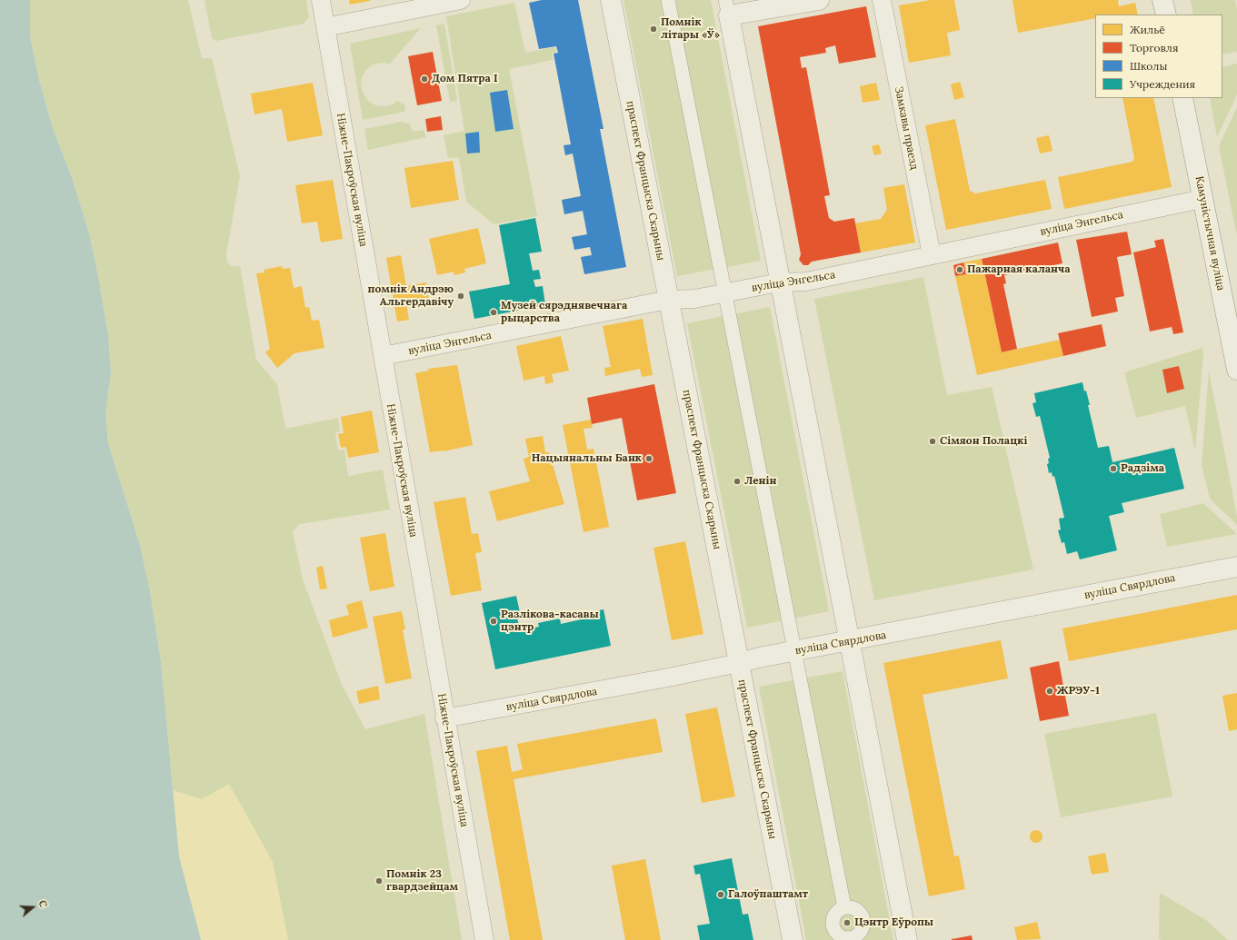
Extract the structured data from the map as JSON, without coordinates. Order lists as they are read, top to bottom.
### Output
{
  "streets": {
    "street": [
      "Замкавы праезд",
      "Ніжне-Пакроўская вуліца",
      "праспект Францыска Скарыны",
      "вуліца Энгельса",
      "Камуністычная вуліца",
      "вуліца Свярдлова"
    ]
  },
  "crossings": [
    ["Замкавы праезд", "вуліца Энгельса"],
    ["Ніжне-Пакроўская вуліца", "вуліца Энгельса"],
    ["Ніжне-Пакроўская вуліца", "вуліца Свярдлова"],
    ["праспект Францыска Скарыны", "вуліца Энгельса"],
    ["праспект Францыска Скарыны", "вуліца Свярдлова"],
    ["вуліца Энгельса", "Камуністычная вуліца"]
  ],
  "places": [
    "Помнік літары «Ў»",
    "Дом Пятра І",
    "Пажарная каланча",
    "помнік Андрэю Альгердавічу",
    "Музей сярэднявечнага рыцарства",
    "Сімяон Полацкі",
    "Нацыянальны Банк",
    "Радзіма",
    "Ленін",
    "Разлікова-касавы цэнтр",
    "ЖРЭУ-1",
    "Помнік 23 гвардзейцам",
    "Галоўпаштамт",
    "Цэнтр Еўропы"
  ],
  "legend": [
    "Жильё",
    "Торговля",
    "Школы",
    "Учреждения"
  ],
  "north": "right"
}
